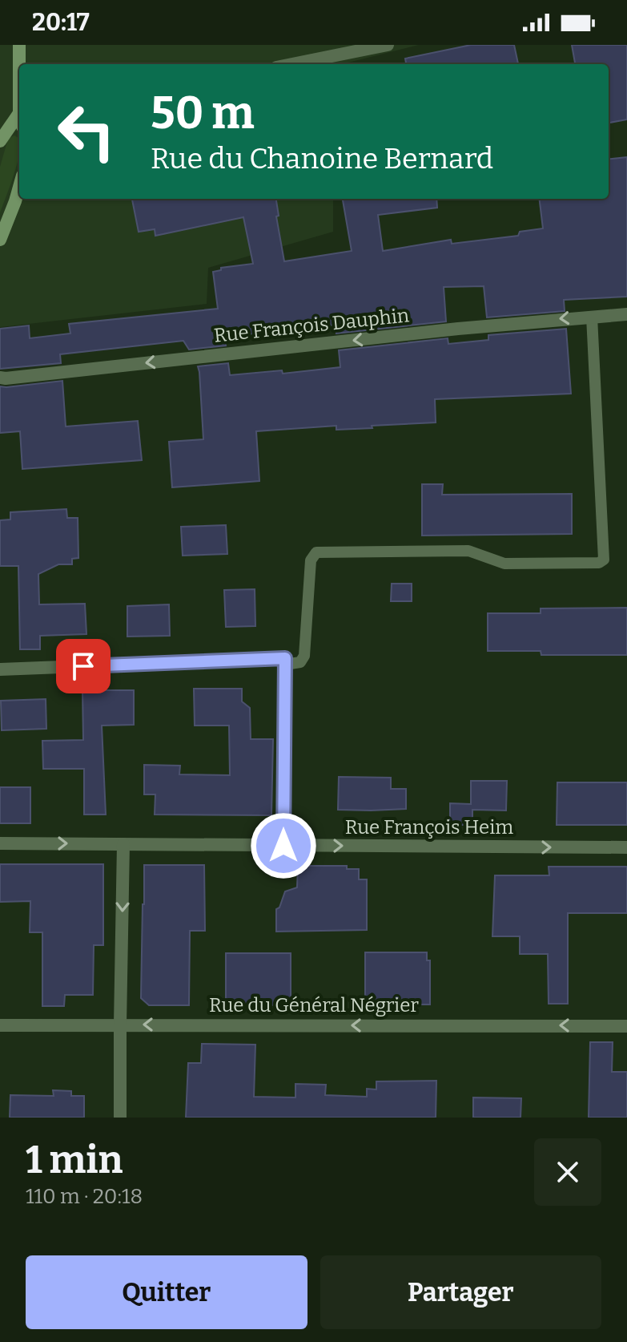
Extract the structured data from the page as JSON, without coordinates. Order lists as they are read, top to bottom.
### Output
{
  "streets": {
    "street": ["Rue François Dauphin", "Rue François Heim", "Rue du Général Négrier"]
  },
  "one_way": ["Rue François Dauphin", "Rue François Heim", "Rue du Général Négrier"],
  "page": {
    "status": "20:17",
    "turn": ["50 m", "Rue du Chanoine Bernard"],
    "heading": ["1 min", "110 m · 20:18"],
    "buttons": ["Quitter", "Partager"]
  }
}
